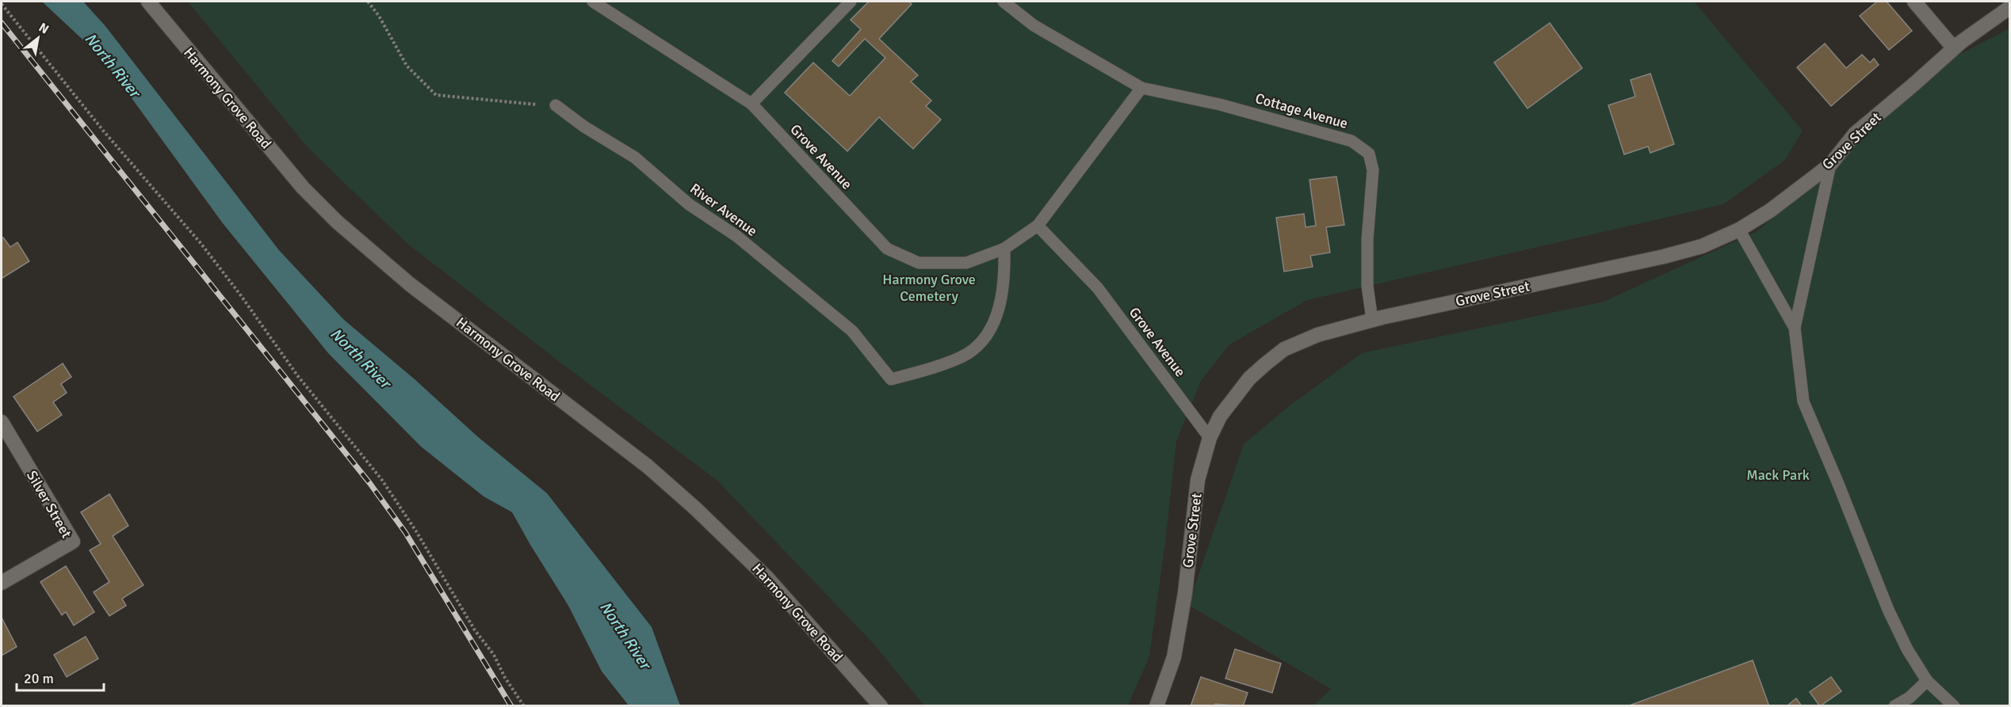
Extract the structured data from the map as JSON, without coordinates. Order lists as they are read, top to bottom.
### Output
{
  "streets": {
    "street": ["Harmony Grove Road", "Grove Street", "Silver Street"],
    "lane": ["Cottage Avenue", "Grove Avenue", "River Avenue"]
  },
  "crossings": [
    ["Cottage Avenue", "Grove Street"],
    ["Cottage Avenue", "Grove Avenue"],
    ["Grove Street", "Grove Avenue"],
    ["Grove Avenue", "River Avenue"]
  ],
  "water": ["North River"],
  "parks": ["Harmony Grove Cemetery", "Mack Park"],
  "scale_bar": "20 m",
  "north": "top right"
}
